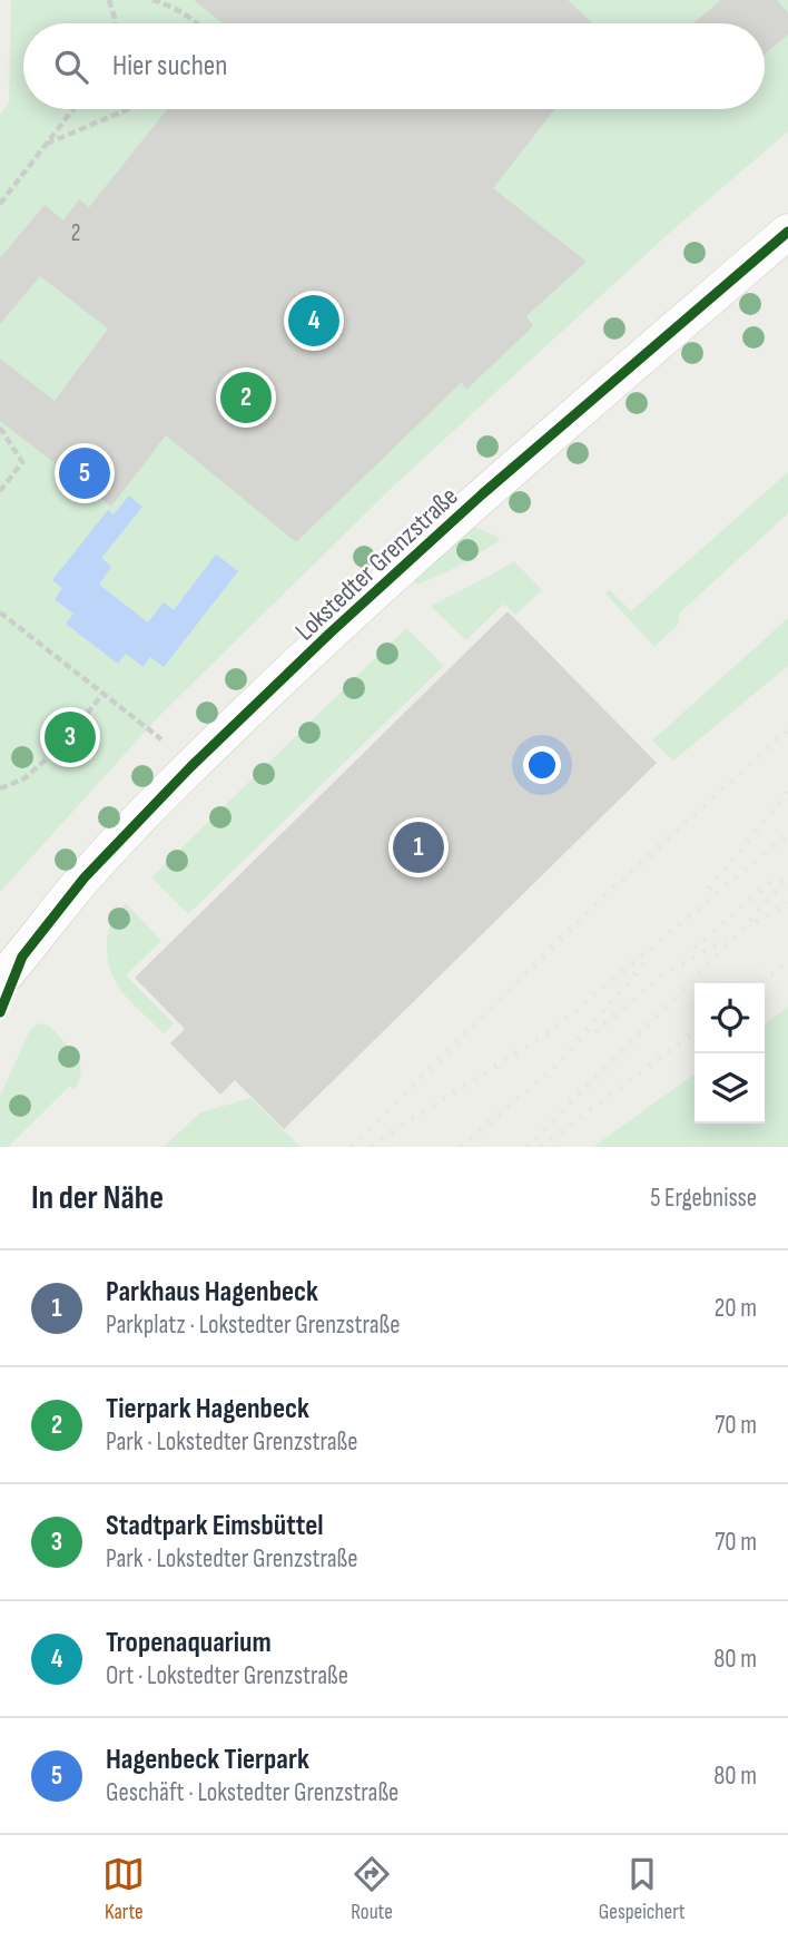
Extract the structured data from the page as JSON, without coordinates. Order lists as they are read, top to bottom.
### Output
{
  "streets": {
    "street": ["Lokstedter Grenzstraße"]
  },
  "house_numbers": ["2"],
  "page": {
    "search": "Hier suchen",
    "pins": [
      "4",
      "2",
      "5",
      "3",
      "1"
    ],
    "heading": ["In der Nähe", "5 Ergebnisse"],
    "list": [
      {
        "mark": "1",
        "name": "Parkhaus Hagenbeck",
        "note": "Parkplatz · Lokstedter Grenzstraße",
        "value": "20 m"
      },
      {
        "mark": "2",
        "name": "Tierpark Hagenbeck",
        "note": "Park · Lokstedter Grenzstraße",
        "value": "70 m"
      },
      {
        "mark": "3",
        "name": "Stadtpark Eimsbüttel",
        "note": "Park · Lokstedter Grenzstraße",
        "value": "70 m"
      },
      {
        "mark": "4",
        "name": "Tropenaquarium",
        "note": "Ort · Lokstedter Grenzstraße",
        "value": "80 m"
      },
      {
        "mark": "5",
        "name": "Hagenbeck Tierpark",
        "note": "Geschäft · Lokstedter Grenzstraße",
        "value": "80 m"
      }
    ],
    "nav": ["Karte", "Route", "Gespeichert"]
  }
}
